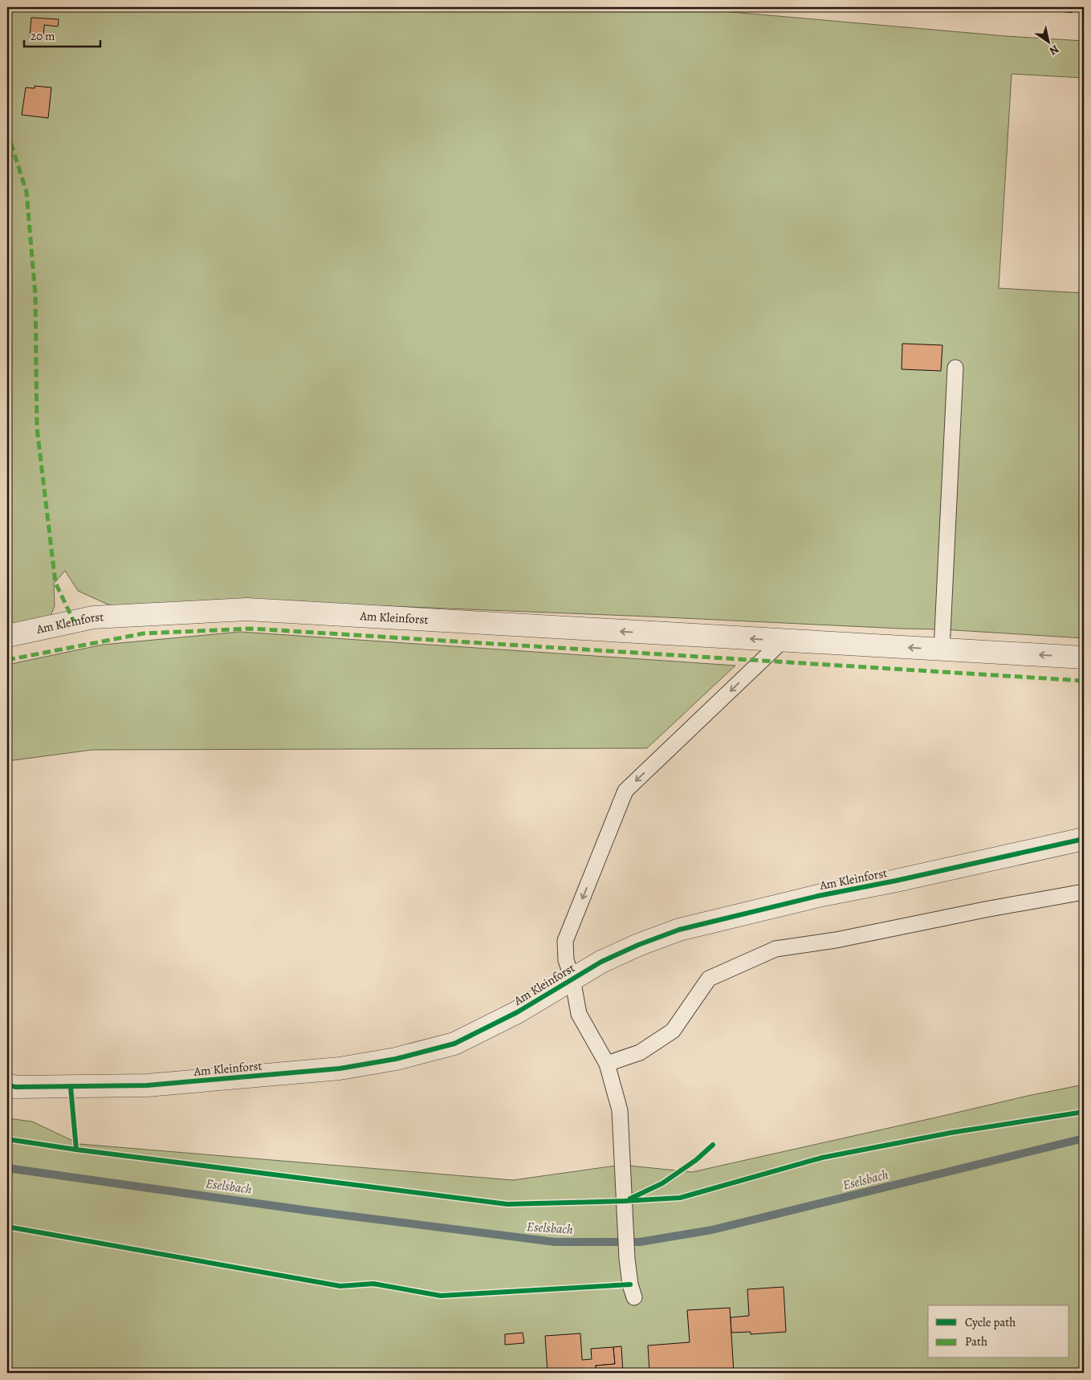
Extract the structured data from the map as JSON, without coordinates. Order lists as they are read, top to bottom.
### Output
{
  "streets": {
    "street": ["Am Kleinforst"]
  },
  "one_way": ["Am Kleinforst"],
  "water": ["Eselsbach"],
  "legend": ["Cycle path", "Path"],
  "scale_bar": "20 m",
  "north": "bottom right"
}
